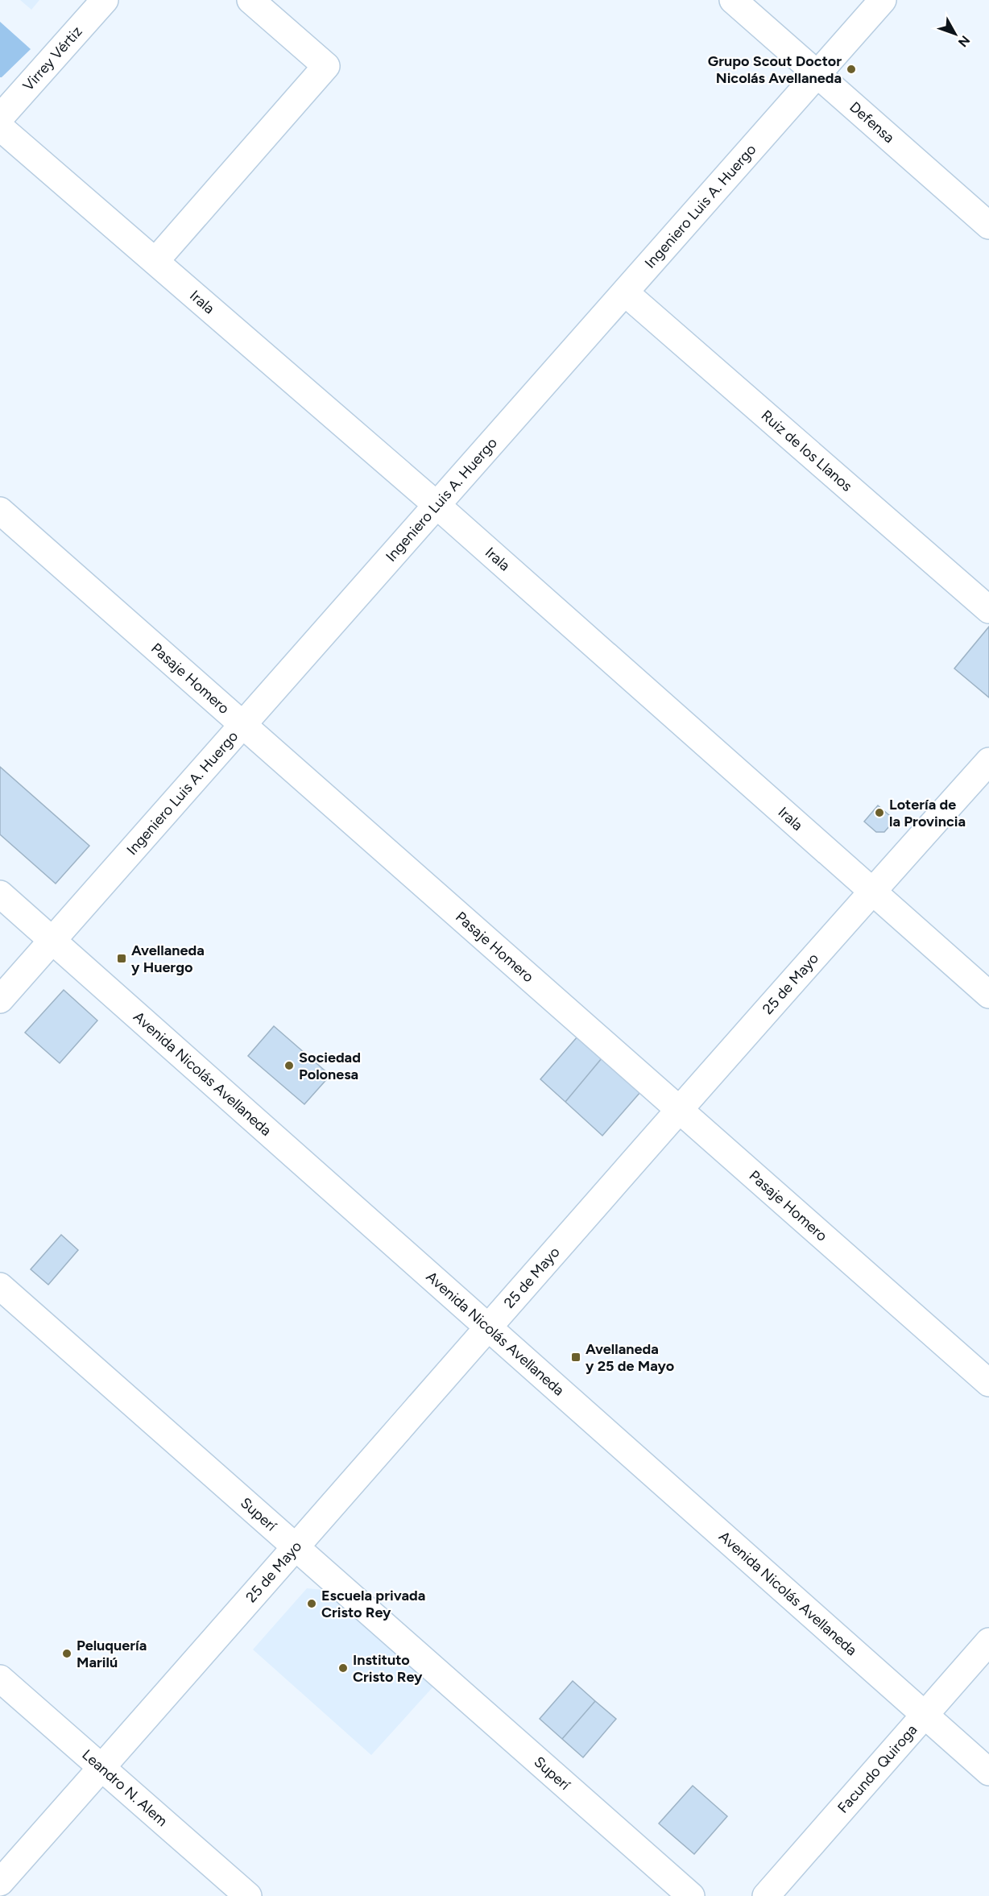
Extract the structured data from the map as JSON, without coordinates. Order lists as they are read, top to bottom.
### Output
{
  "streets": {
    "street": [
      "Virrey Vértiz",
      "Defensa",
      "Ingeniero Luis A. Huergo",
      "Irala",
      "Ruiz de los Llanos",
      "Pasaje Homero",
      "25 de Mayo",
      "Avenida Nicolás Avellaneda",
      "Superí",
      "Facundo Quiroga",
      "Leandro N. Alem"
    ]
  },
  "crossings": [
    ["Defensa", "Ingeniero Luis A. Huergo"],
    ["Ingeniero Luis A. Huergo", "Irala"],
    ["Ingeniero Luis A. Huergo", "Ruiz de los Llanos"],
    ["Ingeniero Luis A. Huergo", "Pasaje Homero"],
    ["Ingeniero Luis A. Huergo", "Avenida Nicolás Avellaneda"],
    ["Irala", "25 de Mayo"],
    ["Pasaje Homero", "25 de Mayo"],
    ["25 de Mayo", "Avenida Nicolás Avellaneda"],
    ["25 de Mayo", "Superí"],
    ["25 de Mayo", "Leandro N. Alem"],
    ["Avenida Nicolás Avellaneda", "Facundo Quiroga"]
  ],
  "places": {
    "other": [
      "Grupo Scout Doctor Nicolás Avellaneda",
      "Lotería de la Provincia",
      "Sociedad Polonesa",
      "Escuela privada Cristo Rey",
      "Peluquería Marilú",
      "Instituto Cristo Rey"
    ],
    "transit": ["Avellaneda y Huergo", "Avellaneda y 25 de Mayo"]
  },
  "north": "bottom right"
}
